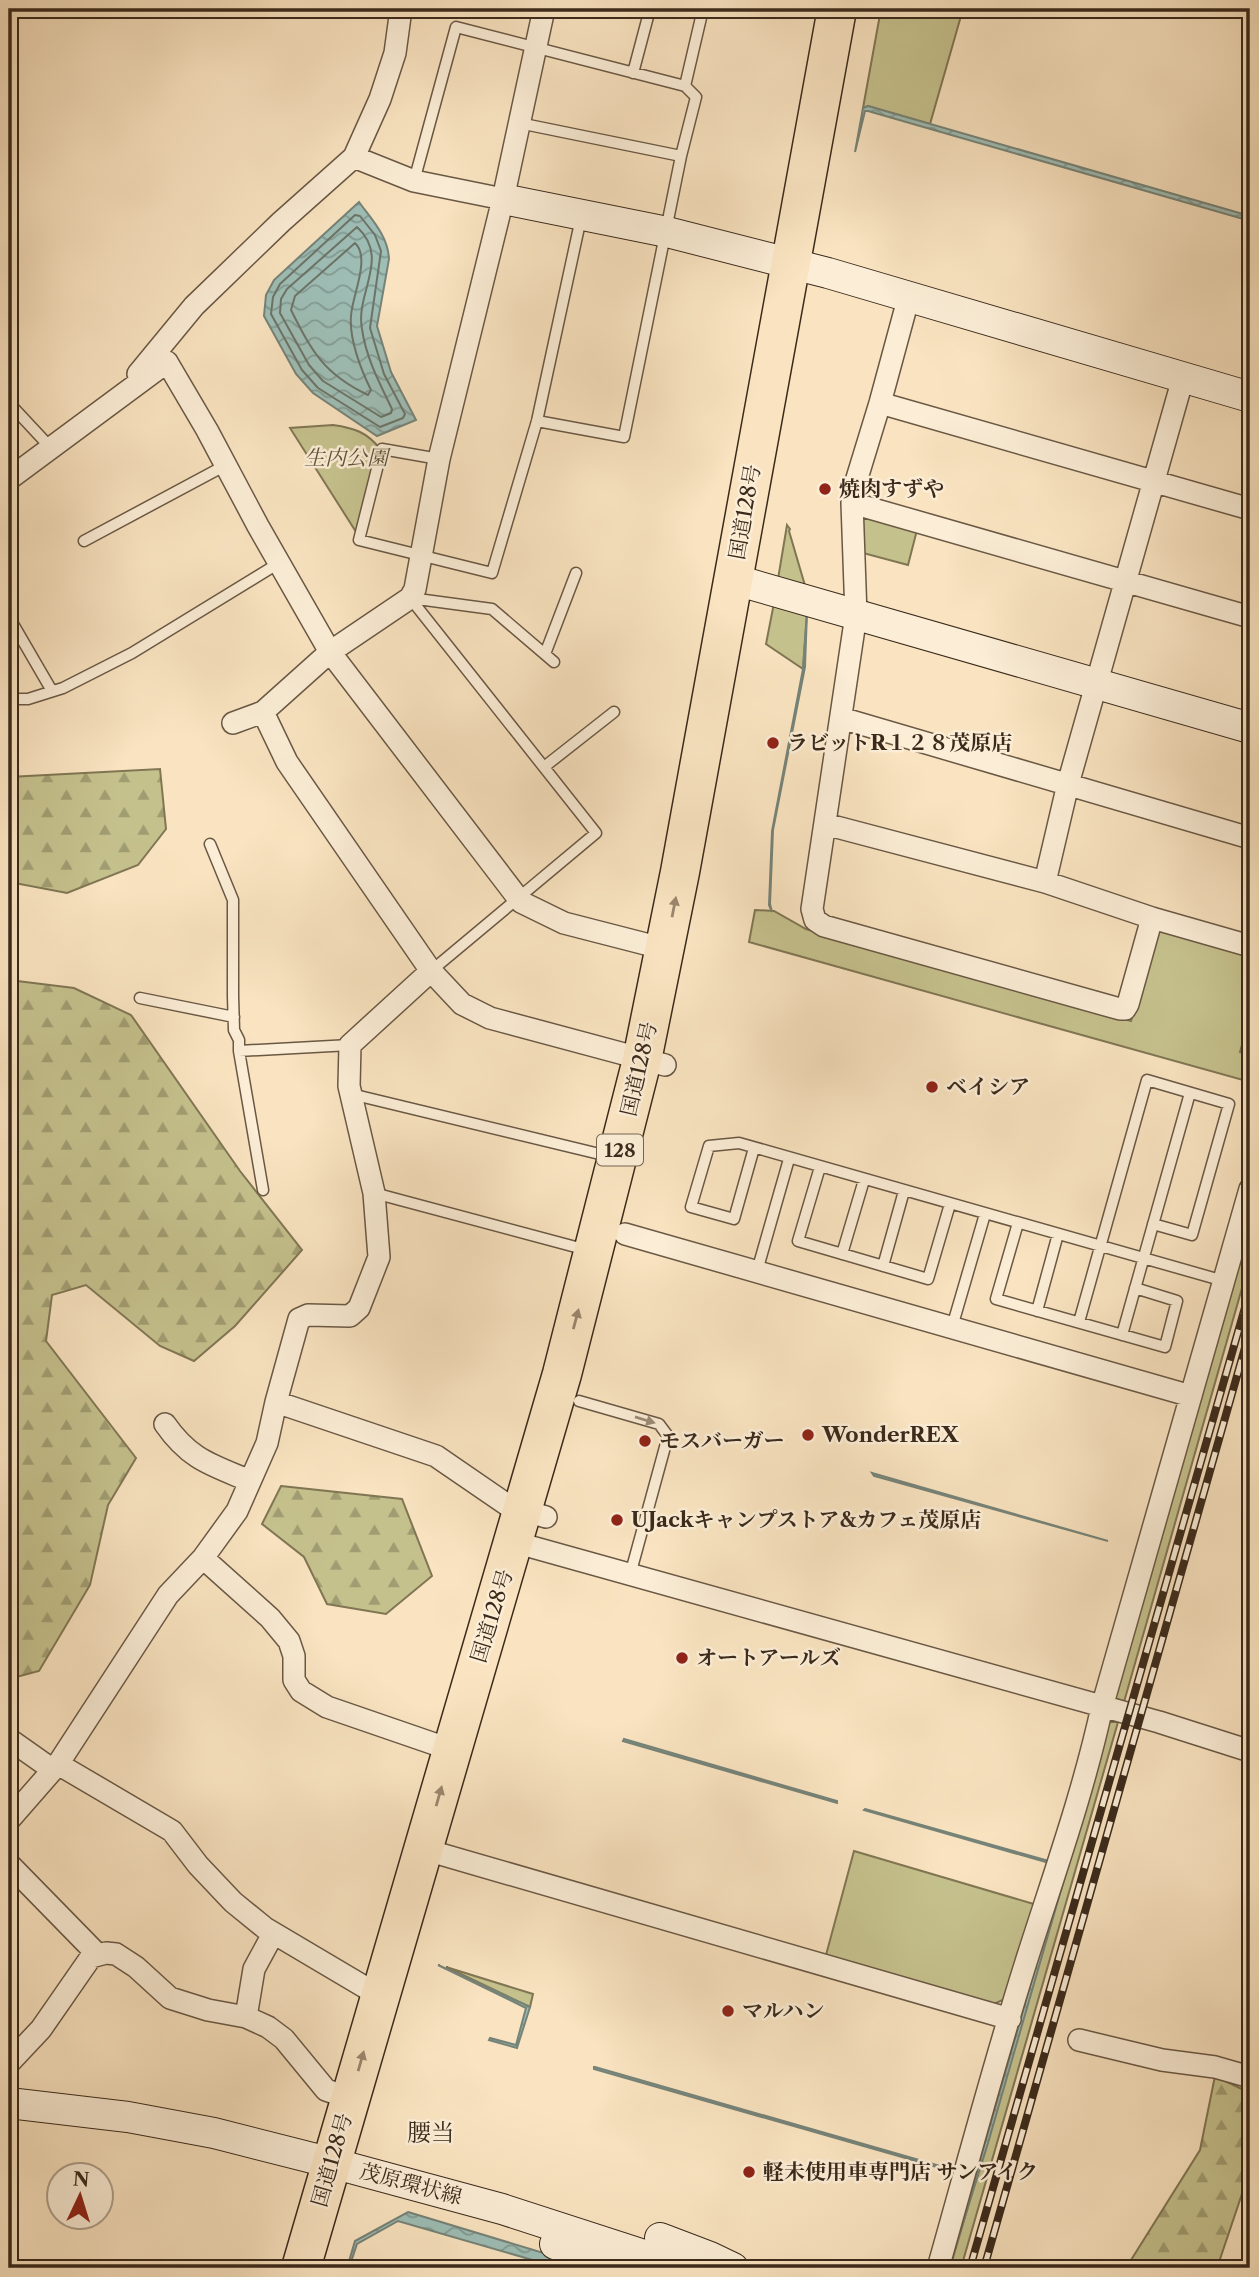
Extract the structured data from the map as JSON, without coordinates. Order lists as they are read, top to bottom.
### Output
{
  "streets": {
    "highway": ["国道128号", "128"],
    "street": ["茂原環状線"]
  },
  "crossings": [
    ["国道128号", "茂原環状線"]
  ],
  "districts": ["腰当"],
  "parks": ["生内公園"],
  "places": [
    "焼肉すずや",
    "ラビットR１２８茂原店",
    "ベイシア",
    "WonderREX",
    "モスバーガー",
    "UJackキャンプストア&カフェ茂原店",
    "オートアールズ",
    "マルハン",
    "軽未使用車専門店 サンアイク"
  ],
  "north": "top"
}
